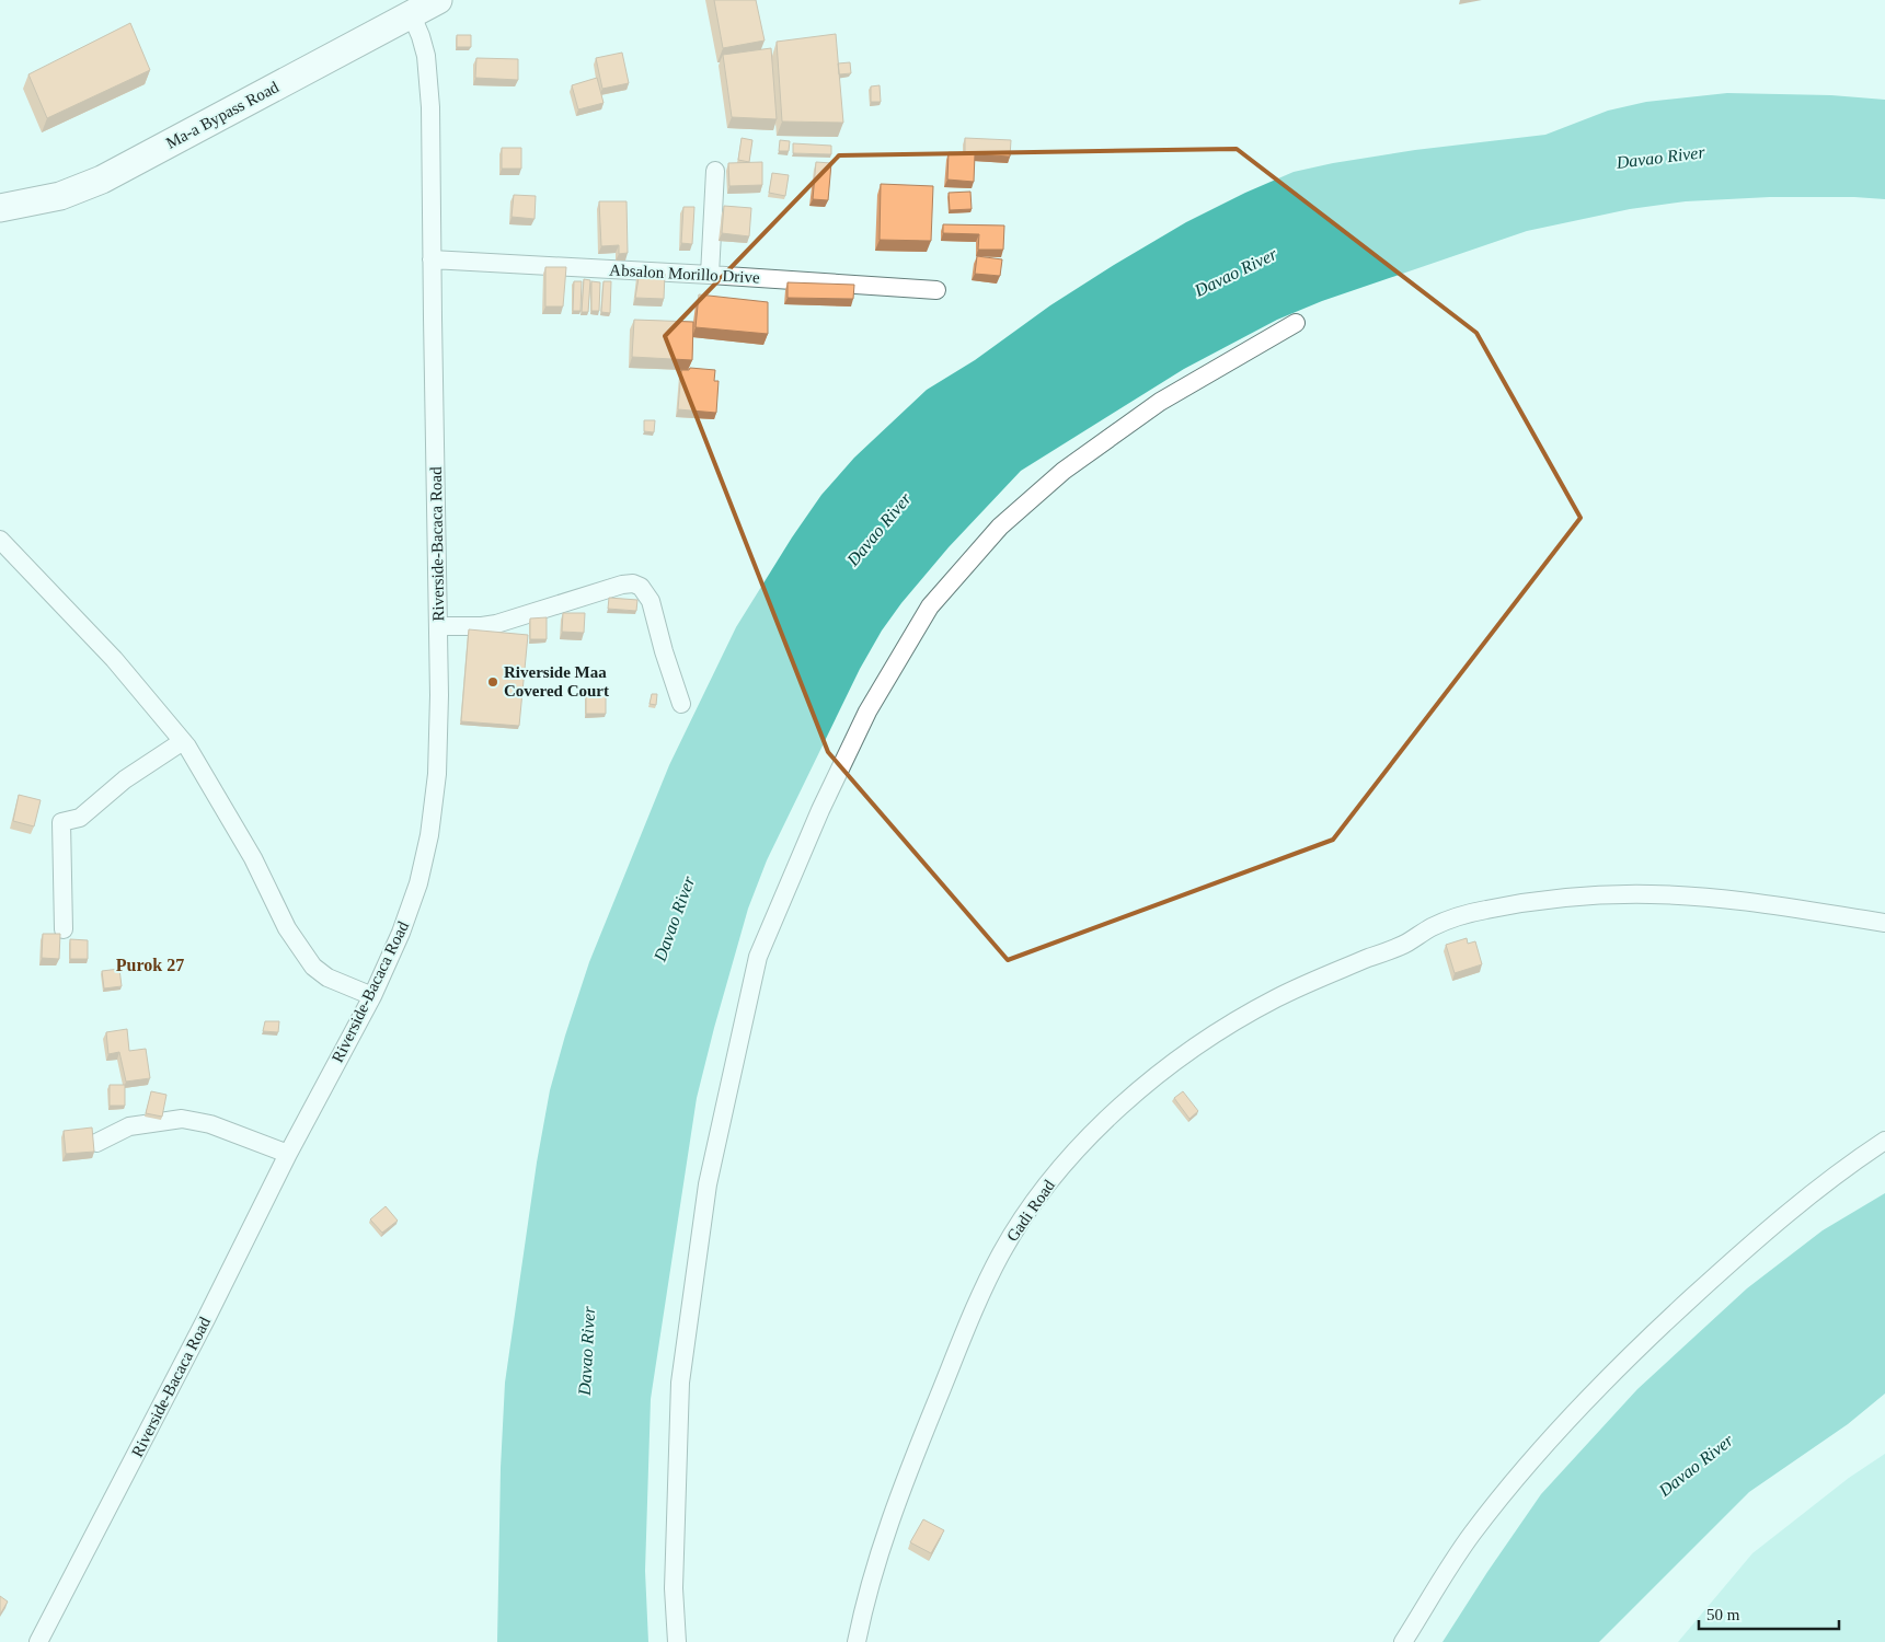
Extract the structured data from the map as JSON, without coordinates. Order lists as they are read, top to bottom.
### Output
{
  "streets": {
    "main road": ["Ma-a Bypass Road"],
    "street": ["Absalon Morillo Drive", "Riverside-Bacaca Road", "Gadi Road"]
  },
  "crossings": [
    ["Ma-a Bypass Road", "Riverside-Bacaca Road"],
    ["Absalon Morillo Drive", "Riverside-Bacaca Road"]
  ],
  "districts": ["Purok 27"],
  "water": ["Davao River"],
  "places": ["Riverside Maa Covered Court"],
  "scale_bar": "50 m"
}
